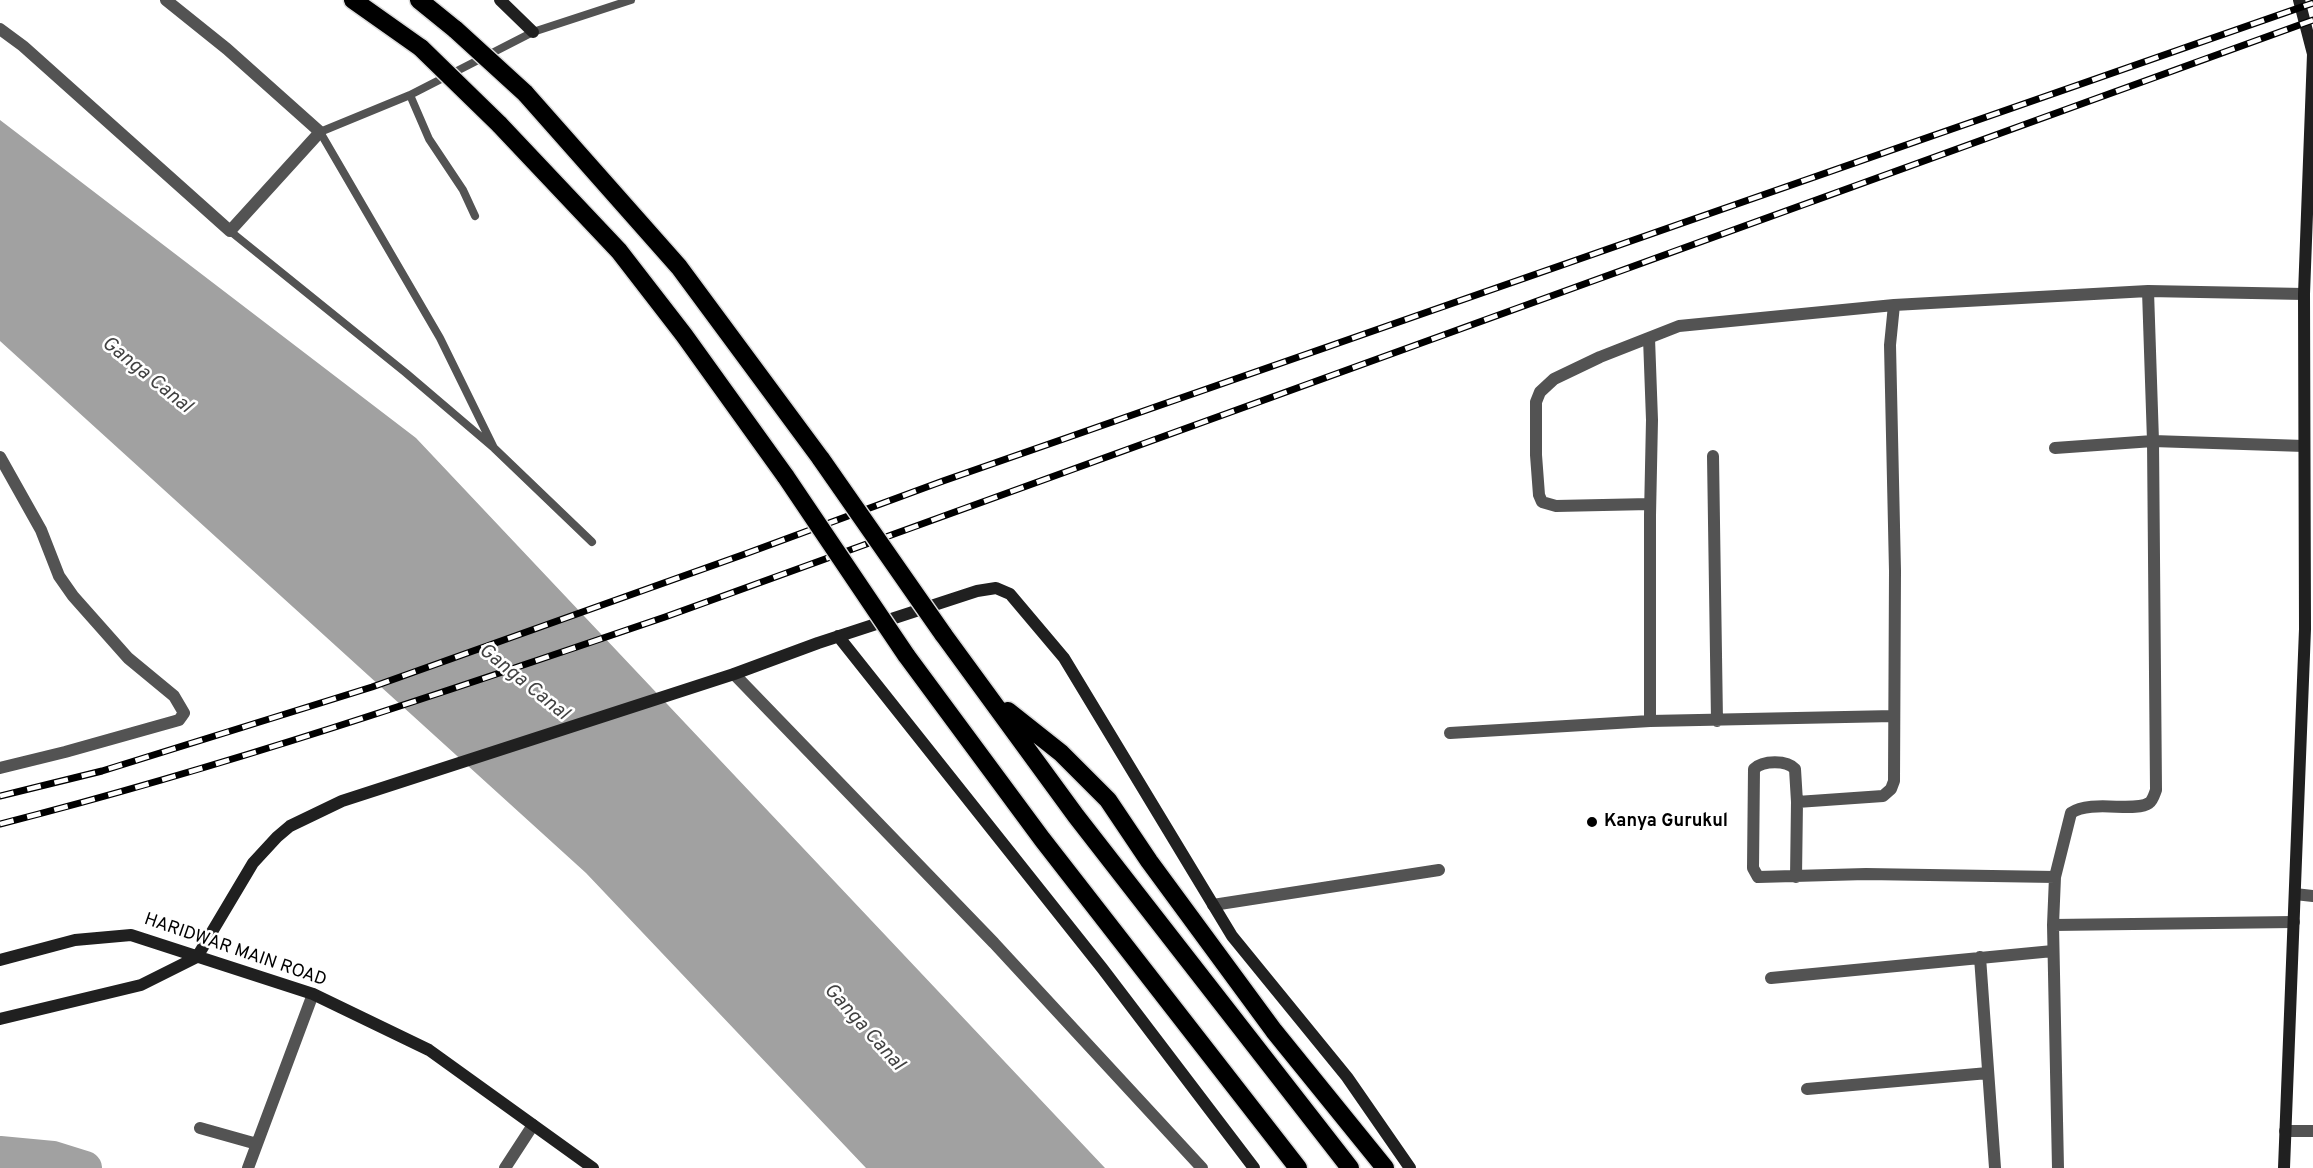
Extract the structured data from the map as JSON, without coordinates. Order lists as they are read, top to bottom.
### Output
{
  "streets": {
    "street": ["HARIDWAR MAIN ROAD"]
  },
  "water": ["Ganga Canal"],
  "places": ["Kanya Gurukul"]
}
